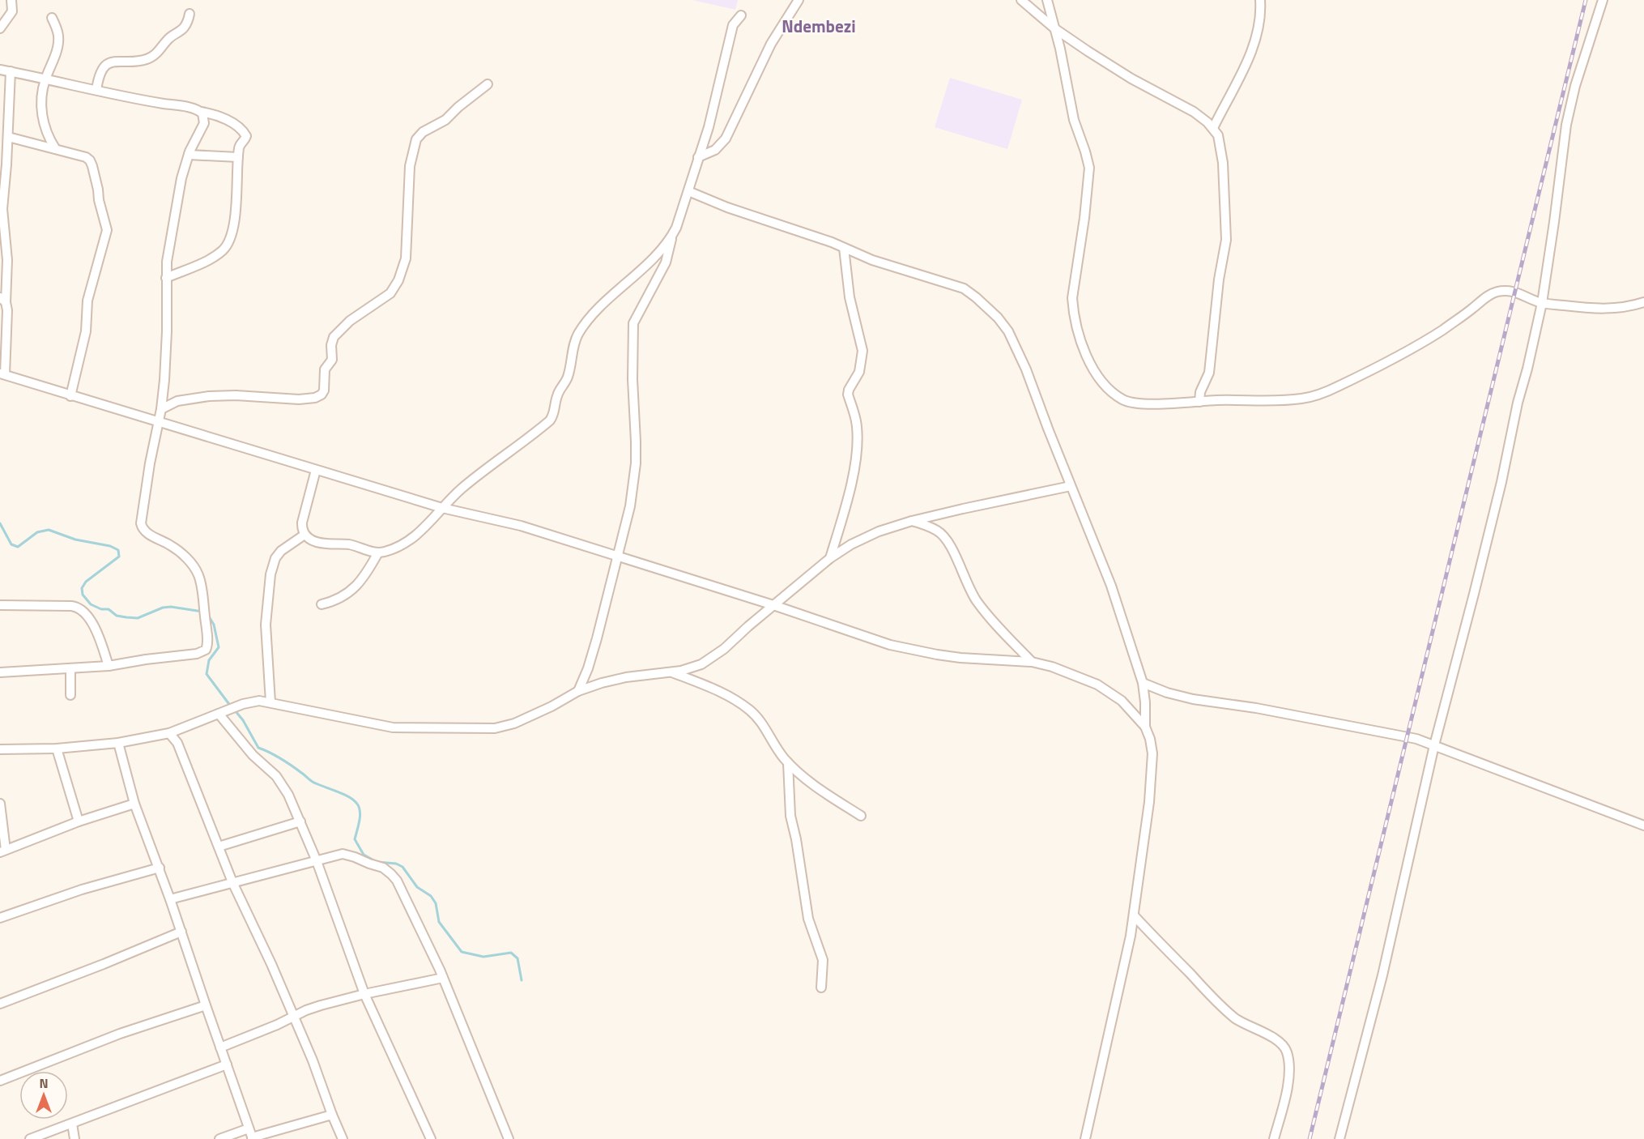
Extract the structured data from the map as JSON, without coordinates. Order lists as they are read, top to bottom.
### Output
{
  "districts": ["Ndembezi"],
  "north": "top"
}
